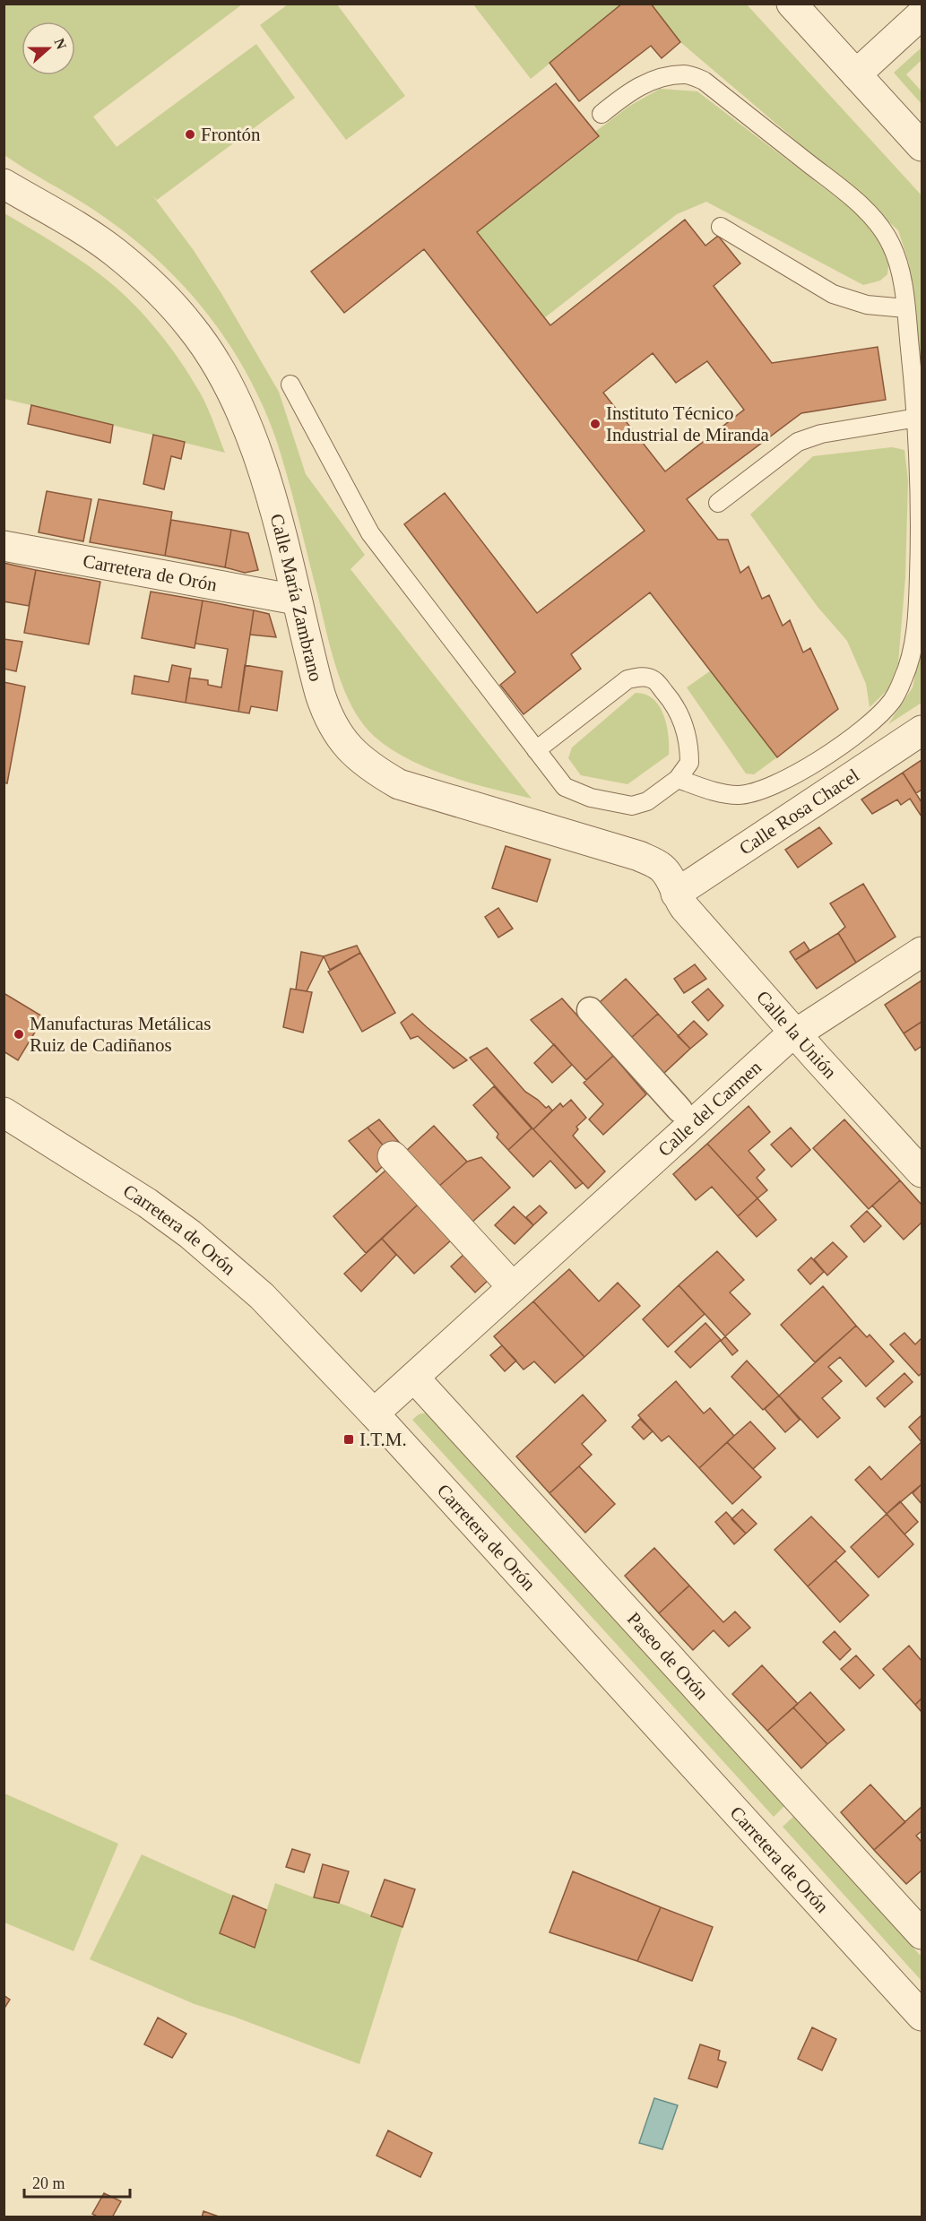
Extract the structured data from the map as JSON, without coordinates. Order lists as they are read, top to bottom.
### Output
{
  "streets": {
    "street": [
      "Carretera de Orón",
      "Calle María Zambrano",
      "Calle Rosa Chacel",
      "Calle la Unión",
      "Calle del Carmen",
      "Paseo de Orón"
    ]
  },
  "crossings": [
    ["Carretera de Orón", "Calle María Zambrano"],
    ["Carretera de Orón", "Calle del Carmen"],
    ["Calle María Zambrano", "Calle Rosa Chacel"],
    ["Calle María Zambrano", "Calle la Unión"],
    ["Calle Rosa Chacel", "Calle la Unión"],
    ["Calle la Unión", "Calle del Carmen"],
    ["Calle del Carmen", "Paseo de Orón"]
  ],
  "places": {
    "other": ["Frontón", "Instituto Técnico Industrial de Miranda", "Manufacturas Metálicas Ruiz de Cadiñanos"],
    "transit": ["I.T.M."]
  },
  "scale_bar": "20 m",
  "north": "right"
}
